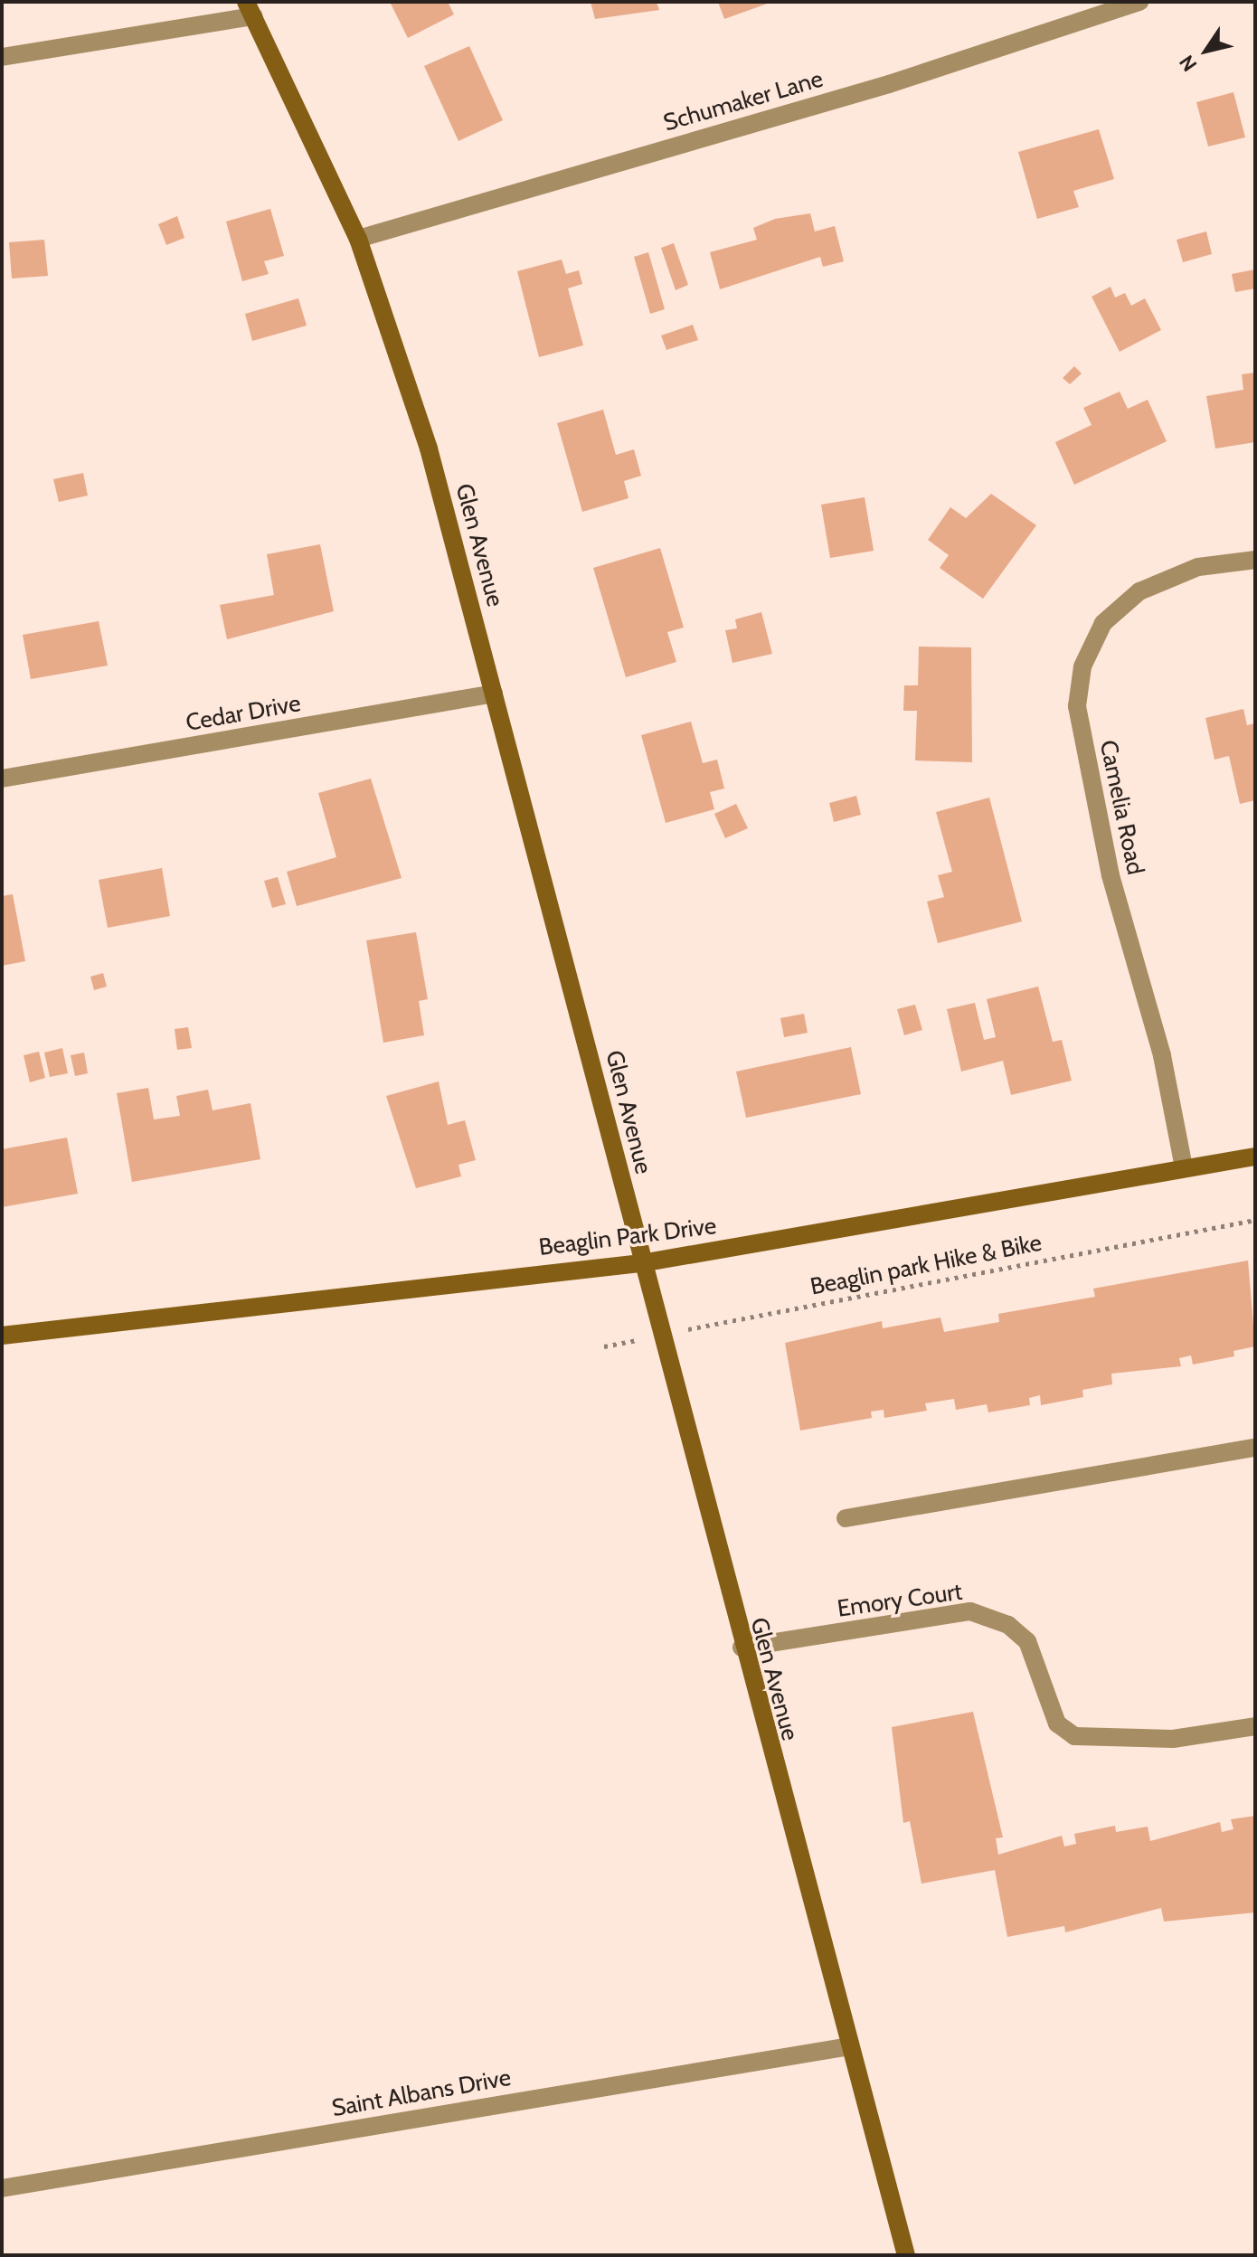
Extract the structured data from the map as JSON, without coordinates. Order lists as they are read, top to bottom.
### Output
{
  "streets": {
    "street": [
      "Schumaker Lane",
      "Glen Avenue",
      "Cedar Drive",
      "Camelia Road",
      "Beaglin Park Drive",
      "Emory Court",
      "Saint Albans Drive"
    ],
    "path": ["Beaglin park Hike & Bike"]
  },
  "crossings": [
    ["Schumaker Lane", "Glen Avenue"],
    ["Glen Avenue", "Cedar Drive"],
    ["Glen Avenue", "Beaglin Park Drive"],
    ["Glen Avenue", "Beaglin park Hike & Bike"],
    ["Glen Avenue", "Emory Court"],
    ["Glen Avenue", "Saint Albans Drive"],
    ["Camelia Road", "Beaglin Park Drive"]
  ],
  "north": "bottom left"
}
